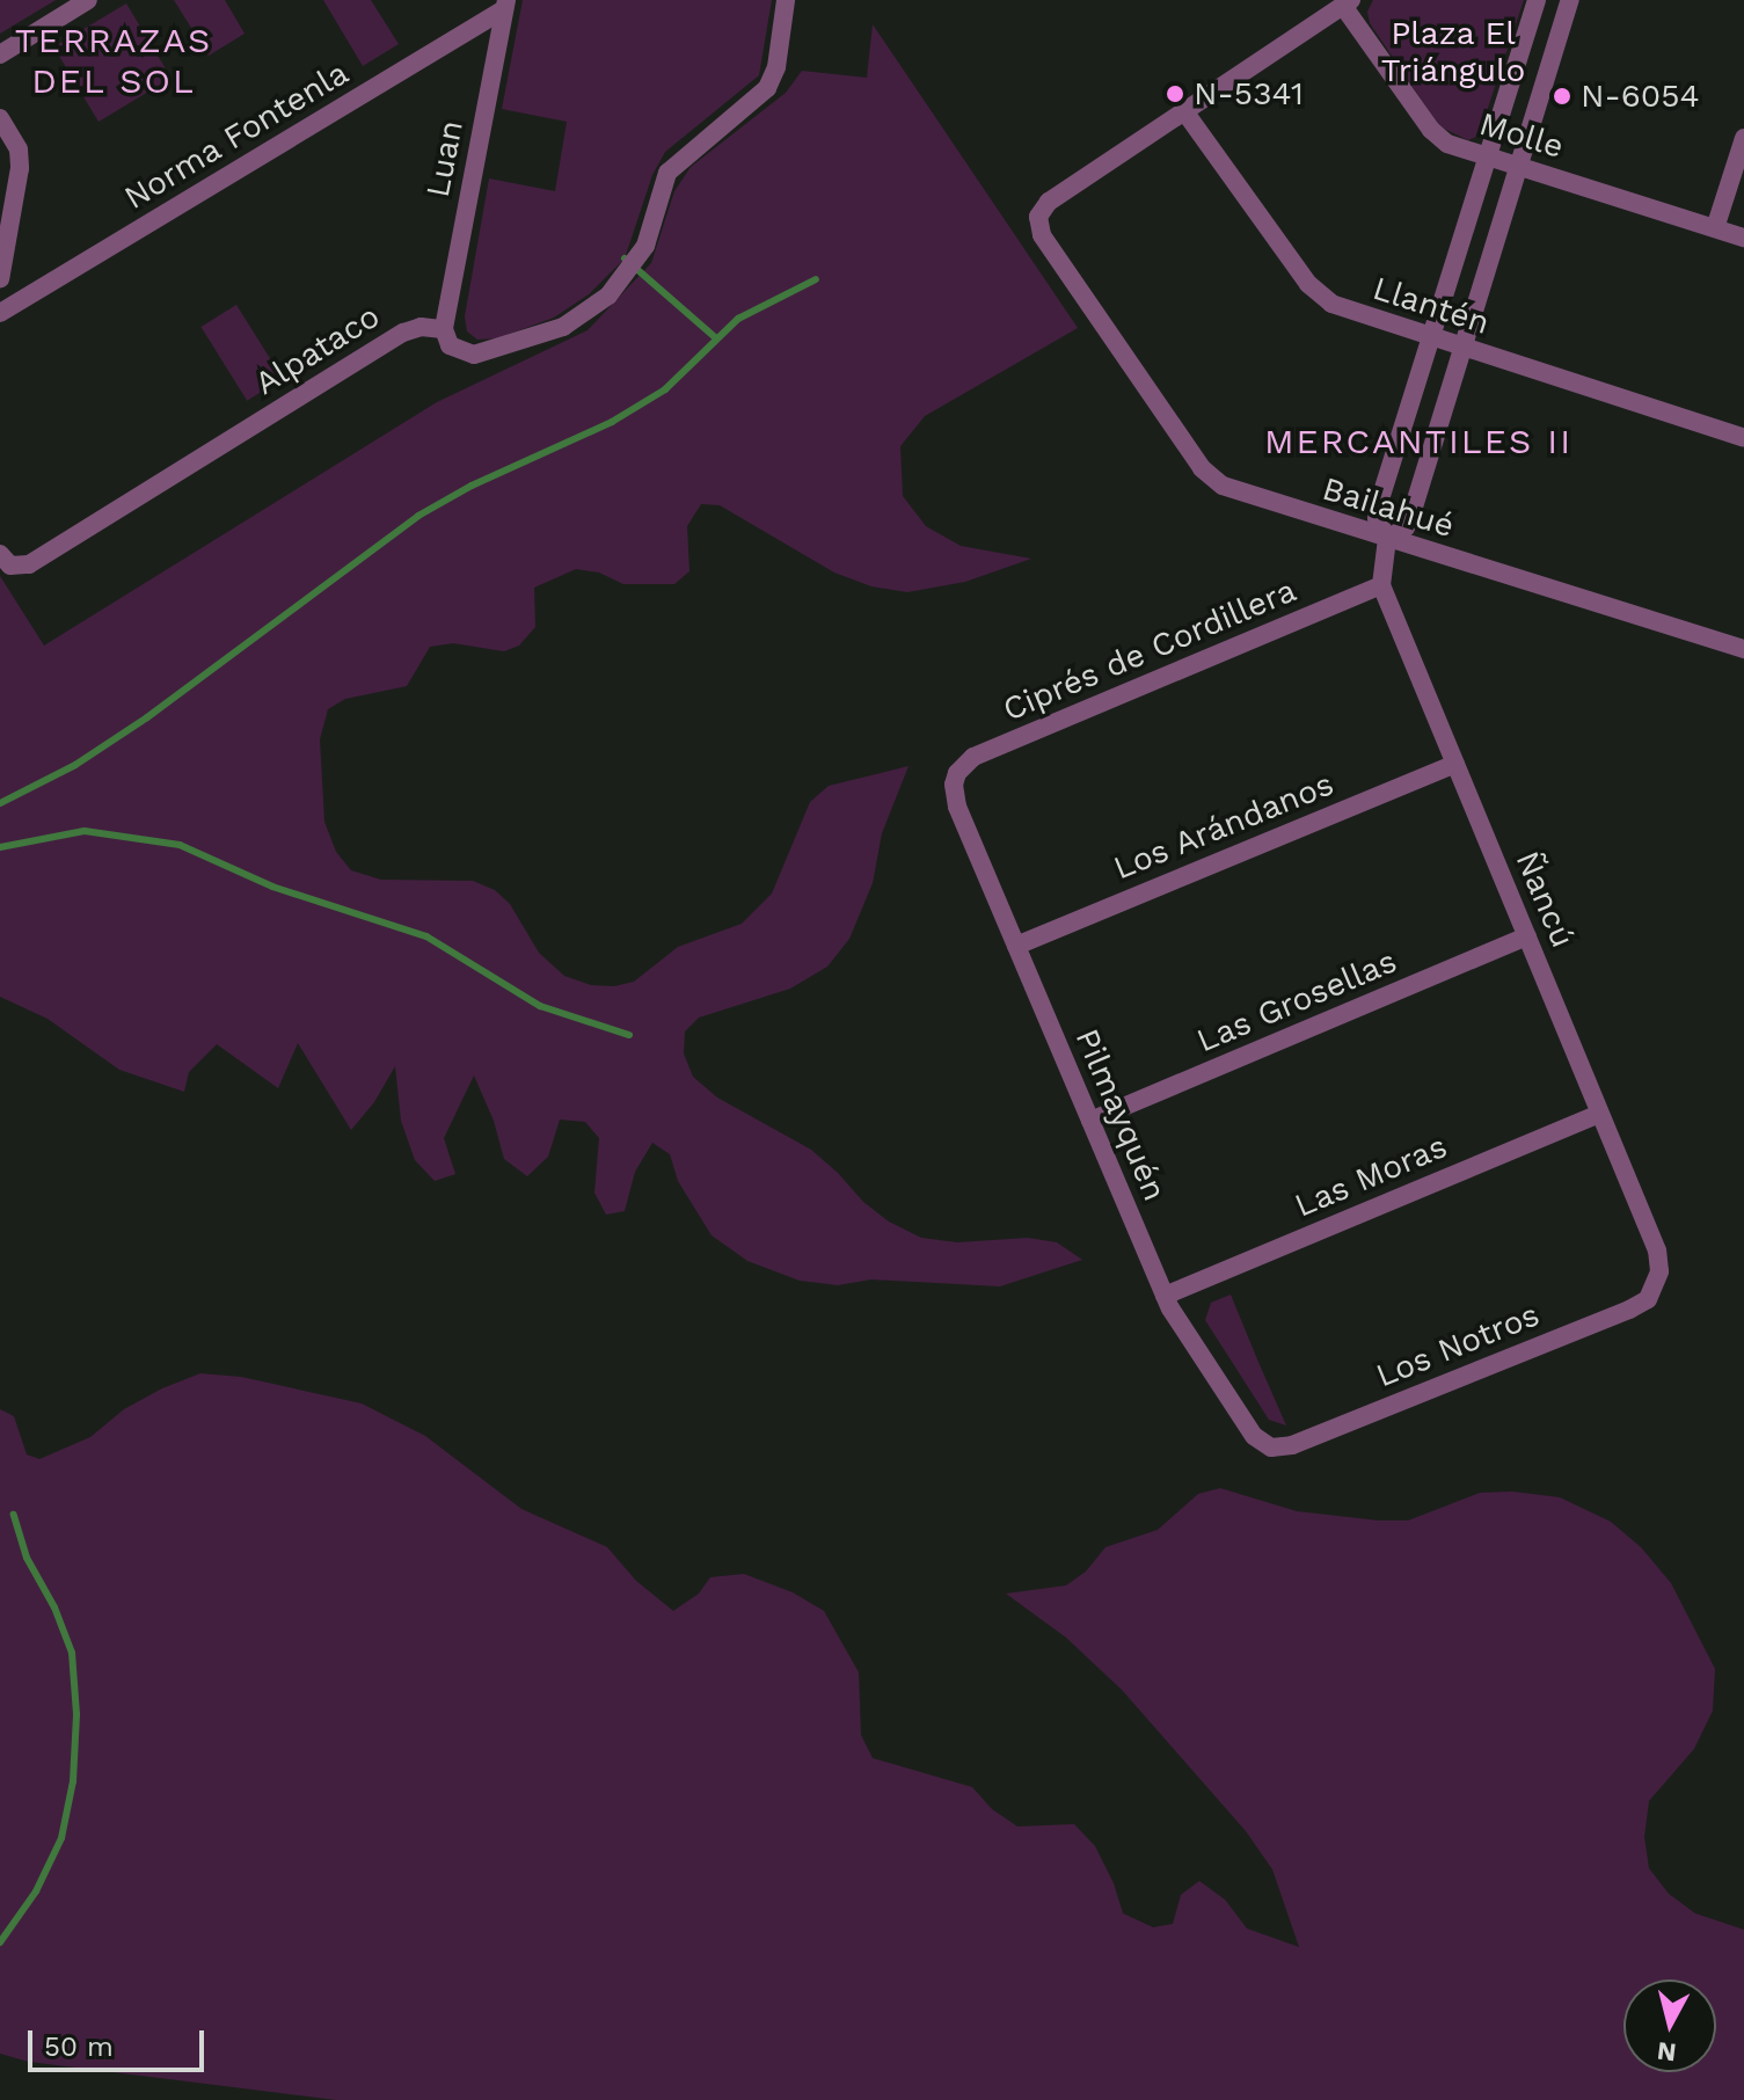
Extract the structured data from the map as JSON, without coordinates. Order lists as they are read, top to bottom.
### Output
{
  "streets": {
    "street": [
      "Norma Fontenla",
      "Molle",
      "Luan",
      "Llantén",
      "Alpataco",
      "Bailahué",
      "Ciprés de Cordillera",
      "Los Arándanos",
      "Ñancú",
      "Las Grosellas",
      "Pilmayquén",
      "Las Moras",
      "Los Notros"
    ]
  },
  "crossings": [
    ["Norma Fontenla", "Luan"],
    ["Molle", "Ñancú"],
    ["Luan", "Alpataco"],
    ["Llantén", "Bailahué"],
    ["Llantén", "Ñancú"],
    ["Bailahué", "Ñancú"],
    ["Ciprés de Cordillera", "Ñancú"],
    ["Ciprés de Cordillera", "Pilmayquén"],
    ["Los Arándanos", "Ñancú"],
    ["Los Arándanos", "Pilmayquén"],
    ["Ñancú", "Las Grosellas"],
    ["Ñancú", "Las Moras"],
    ["Ñancú", "Los Notros"],
    ["Las Grosellas", "Pilmayquén"],
    ["Pilmayquén", "Las Moras"],
    ["Pilmayquén", "Los Notros"]
  ],
  "districts": ["TERRAZAS DEL SOL", "MERCANTILES II"],
  "parks": ["Plaza El Triángulo"],
  "places": ["N-5341", "N-6054"],
  "scale_bar": "50 m",
  "north": "bottom"
}
